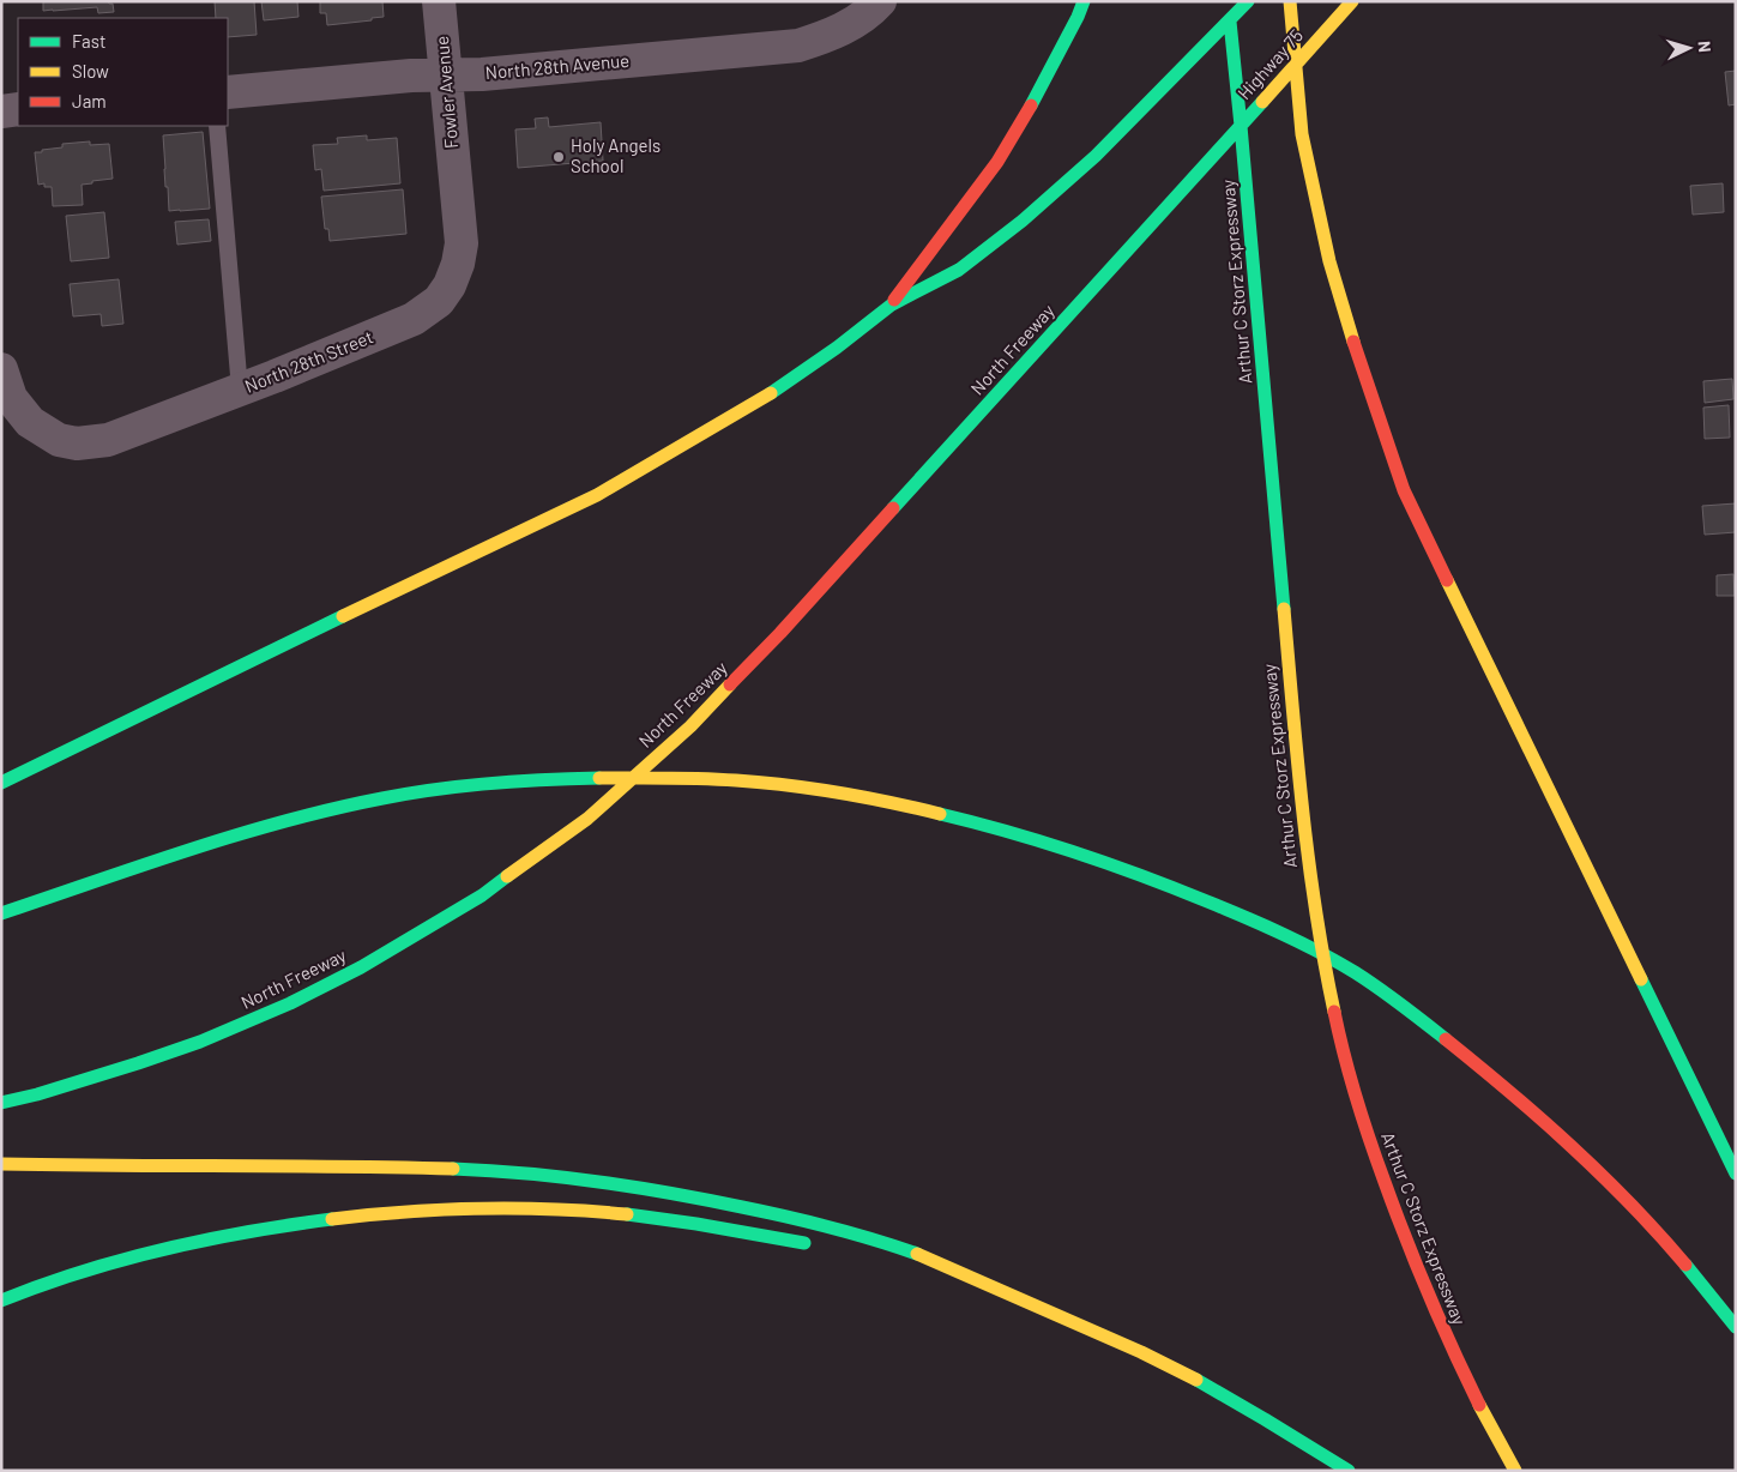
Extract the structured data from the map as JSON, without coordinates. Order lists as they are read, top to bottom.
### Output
{
  "streets": {
    "highway": ["Highway 75", "Arthur C Storz Expressway", "North Freeway"],
    "street": ["North 28th Avenue", "Fowler Avenue", "North 28th Street"]
  },
  "crossings": [
    ["Highway 75", "Arthur C Storz Expressway"],
    ["Highway 75", "North Freeway"],
    ["North 28th Avenue", "Fowler Avenue"],
    ["Fowler Avenue", "North 28th Street"],
    ["Arthur C Storz Expressway", "North Freeway"]
  ],
  "places": ["Holy Angels School"],
  "legend": ["Fast", "Slow", "Jam"],
  "north": "right"
}
